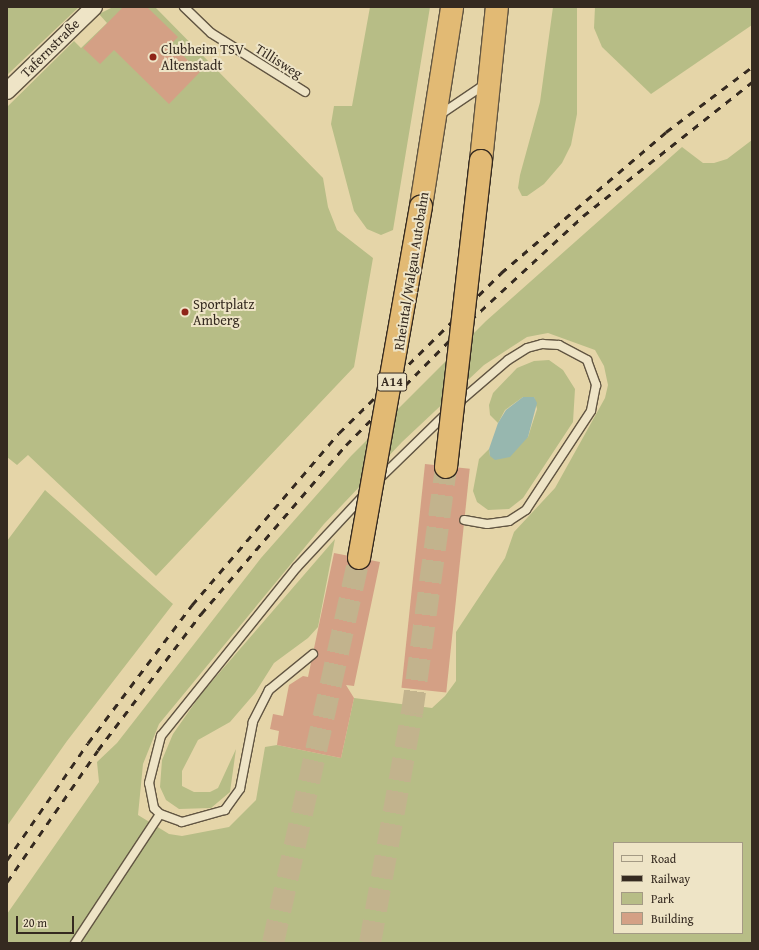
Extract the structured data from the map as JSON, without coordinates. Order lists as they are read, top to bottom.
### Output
{
  "streets": {
    "highway": ["Rheintal/Walgau Autobahn", "A14"],
    "street": ["Tafernstraße"],
    "lane": ["Tillisweg"]
  },
  "places": ["Clubheim TSV Altenstadt", "Sportplatz Amberg"],
  "legend": [
    "Road",
    "Railway",
    "Park",
    "Building"
  ],
  "scale_bar": "20 m"
}
